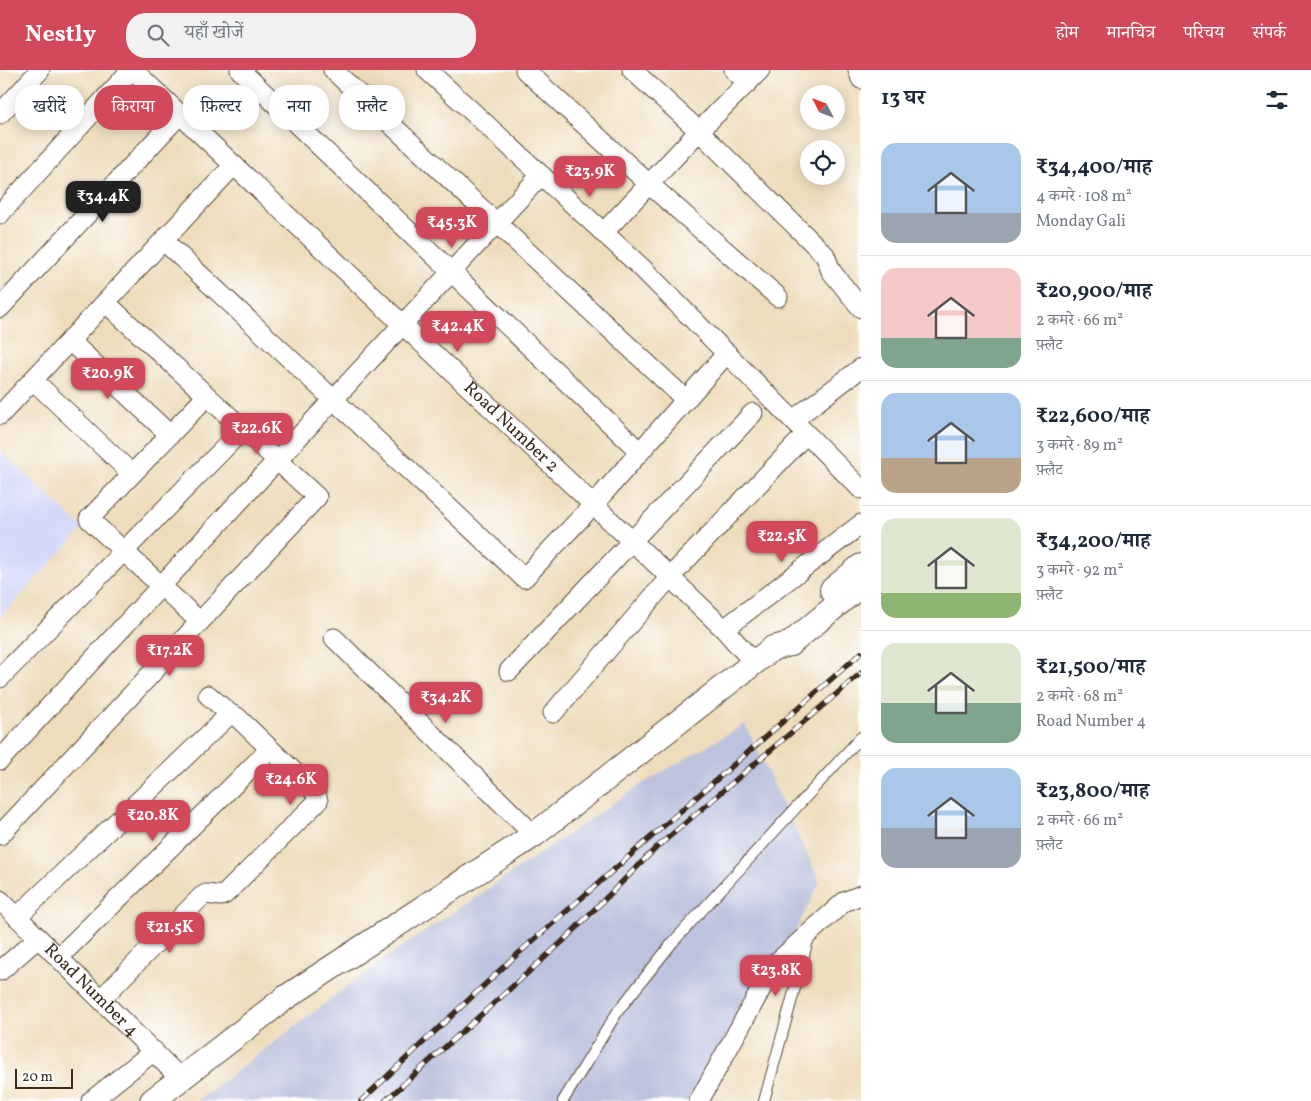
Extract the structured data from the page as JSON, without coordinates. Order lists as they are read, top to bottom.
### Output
{
  "streets": {
    "street": ["Road Number 2", "Road Number 4"]
  },
  "scale_bar": "20 m",
  "north": "top left",
  "page": {
    "header": "Nestly",
    "search": "यहाँ खोजें",
    "nav": [
      "होम",
      "मानचित्र",
      "परिचय",
      "संपर्क"
    ],
    "heading": "13 घर",
    "chip": [
      "खरीदें",
      "किराया",
      "फ़िल्टर",
      "नया",
      "फ़्लैट"
    ],
    "list": [
      {
        "name": "₹34,400/माह",
        "note": "4 कमरे · 108 m² · Monday Gali"
      },
      {
        "name": "₹20,900/माह",
        "note": "2 कमरे · 66 m² · फ़्लैट"
      },
      {
        "name": "₹22,600/माह",
        "note": "3 कमरे · 89 m² · फ़्लैट"
      },
      {
        "name": "₹34,200/माह",
        "note": "3 कमरे · 92 m² · फ़्लैट"
      },
      {
        "name": "₹21,500/माह",
        "note": "2 कमरे · 68 m² · Road Number 4"
      },
      {
        "name": "₹23,800/माह",
        "note": "2 कमरे · 66 m² · फ़्लैट"
      }
    ],
    "price": [
      "₹23.9K",
      "₹34.4K",
      "₹45.3K",
      "₹42.4K",
      "₹20.9K",
      "₹22.6K",
      "₹22.5K",
      "₹17.2K",
      "₹34.2K",
      "₹24.6K",
      "₹20.8K",
      "₹21.5K",
      "₹23.8K"
    ],
    "scale": "20 m"
  }
}
